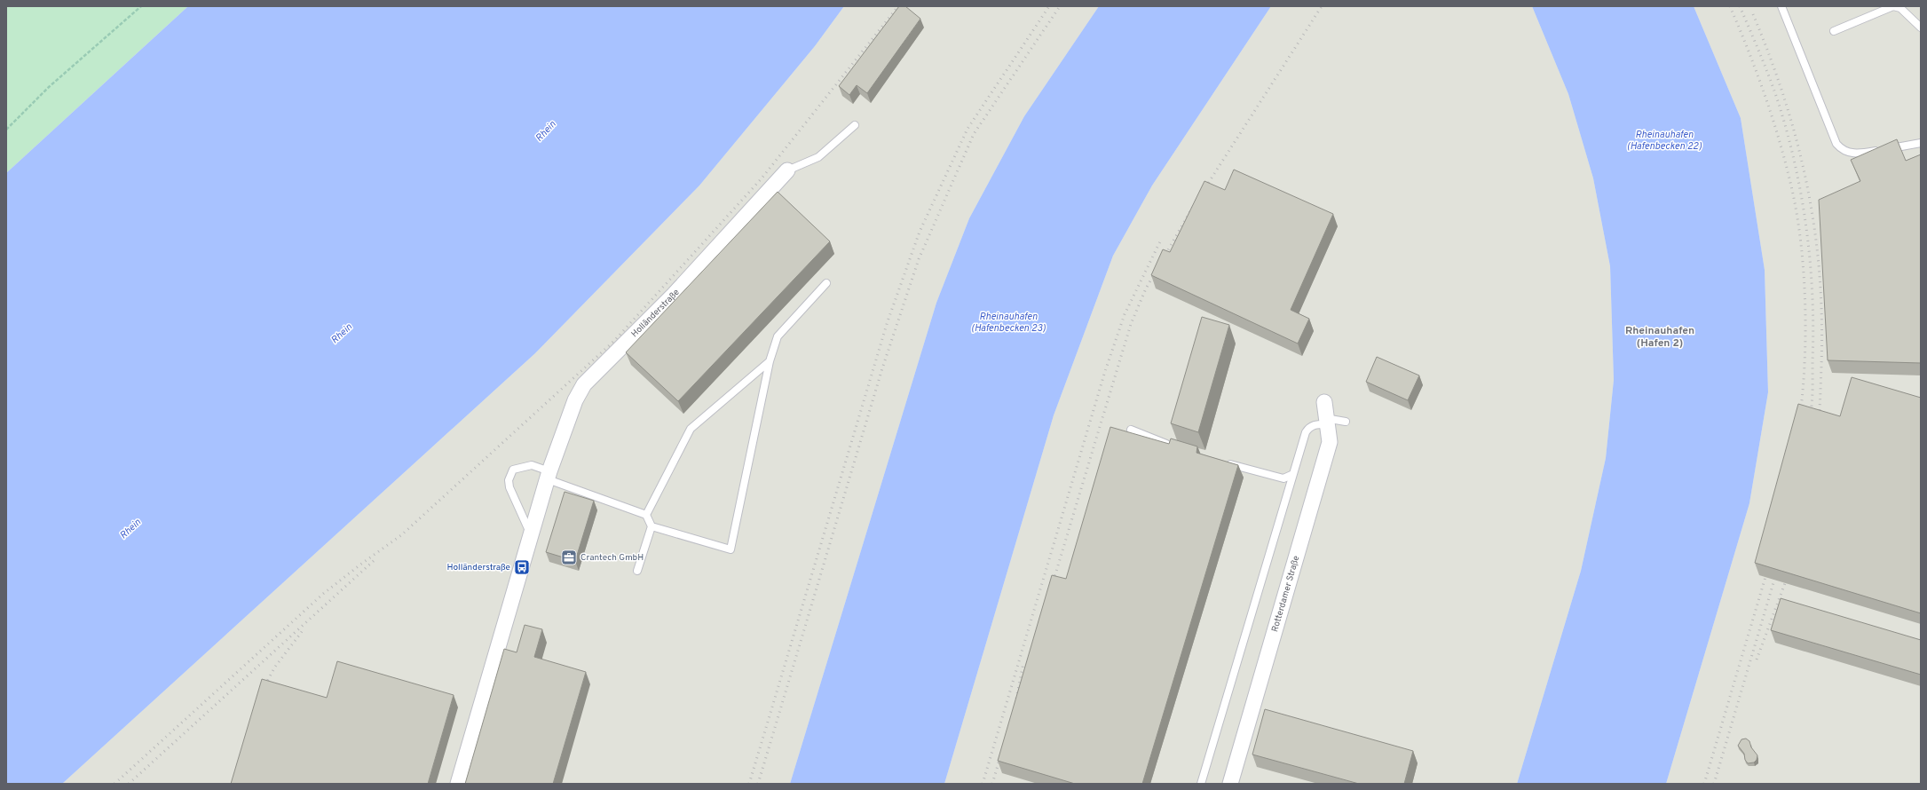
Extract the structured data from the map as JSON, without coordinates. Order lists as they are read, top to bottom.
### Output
{
  "streets": {
    "street": ["Holländerstraße", "Rotterdamer Straße"]
  },
  "districts": ["Rheinauhafen (Hafen 2)"],
  "water": ["Rhein", "Rheinauhafen (Hafenbecken 22)", "Rheinauhafen (Hafenbecken 23)"],
  "places": {
    "office": ["Crantech GmbH"],
    "bus stop": ["Holländerstraße"]
  }
}
